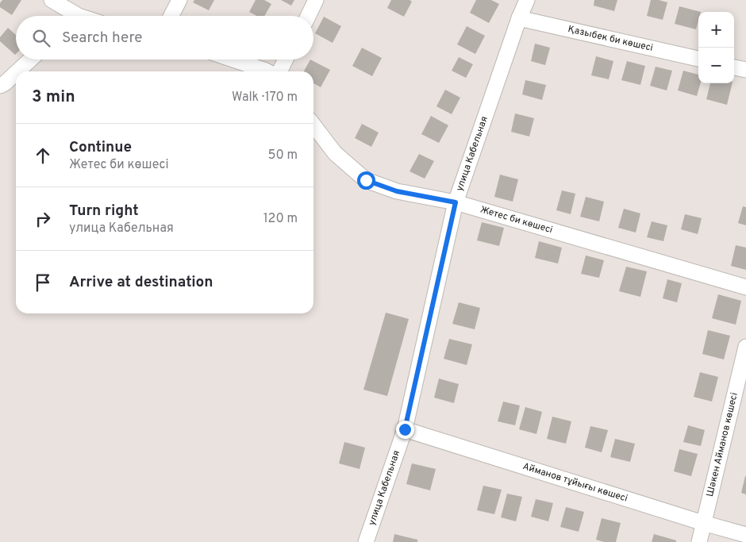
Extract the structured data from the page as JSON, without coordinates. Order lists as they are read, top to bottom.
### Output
{
  "streets": {
    "street": [
      "Қазыбек би көшесі",
      "улица Кабельная",
      "Жетес би көшесі",
      "Шәкен Айманов көшесі",
      "Айманов тұйығы көшесі"
    ]
  },
  "crossings": [
    ["Қазыбек би көшесі", "улица Кабельная"],
    ["улица Кабельная", "Жетес би көшесі"],
    ["улица Кабельная", "Айманов тұйығы көшесі"],
    ["Шәкен Айманов көшесі", "Айманов тұйығы көшесі"]
  ],
  "page": {
    "map_buttons": ["+", "−"],
    "search": "Search here",
    "heading": ["3 min", "Walk · 170 m"],
    "list": [
      ["Continue", "Жетес би көшесі", "50 m"],
      ["Turn right", "улица Кабельная", "120 m"],
      "Arrive at destination"
    ]
  }
}
